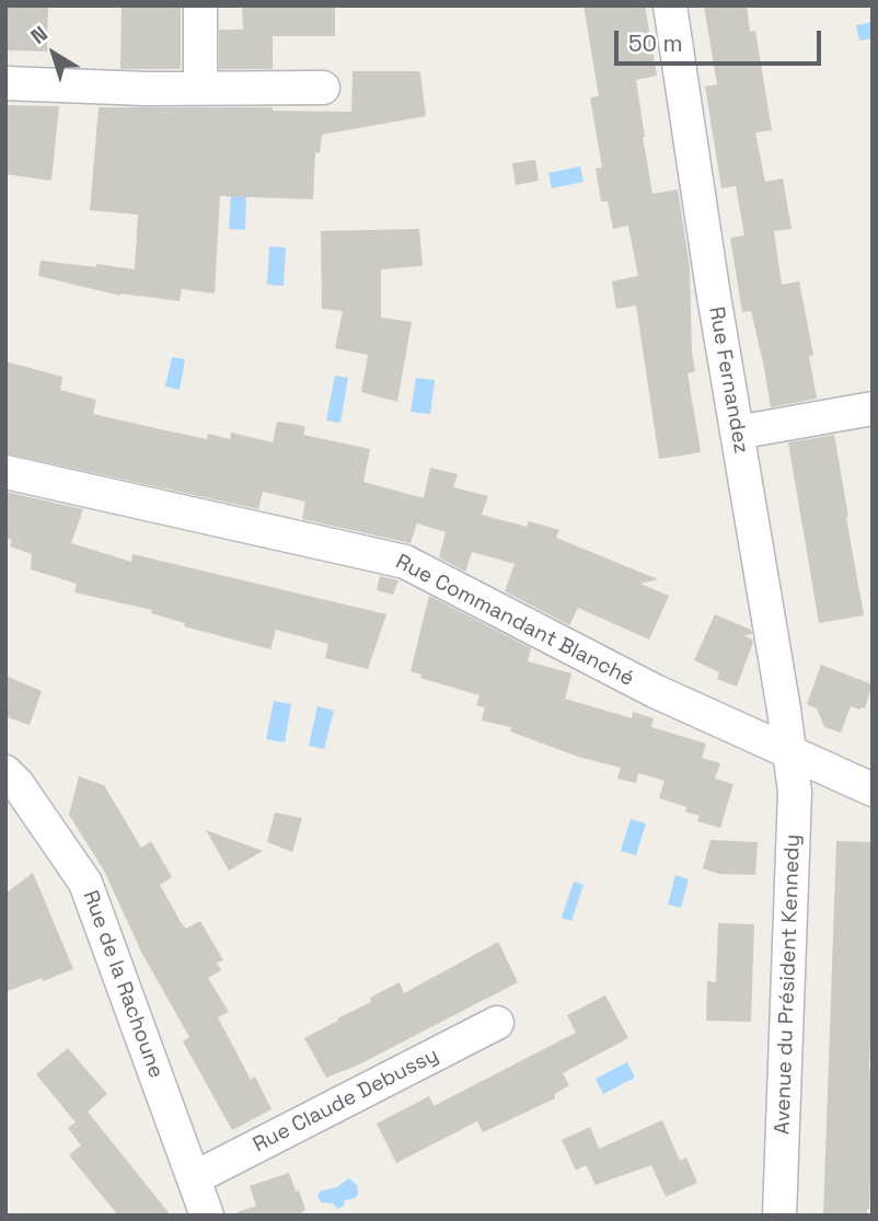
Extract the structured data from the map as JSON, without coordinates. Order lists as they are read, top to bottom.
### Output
{
  "streets": {
    "street": [
      "Rue Fernandez",
      "Rue Commandant Blanché",
      "Rue de la Rachoune",
      "Avenue du Président Kennedy",
      "Rue Claude Debussy"
    ]
  },
  "crossings": [
    ["Rue Fernandez", "Rue Commandant Blanché"],
    ["Rue Fernandez", "Avenue du Président Kennedy"],
    ["Rue Commandant Blanché", "Avenue du Président Kennedy"],
    ["Rue de la Rachoune", "Rue Claude Debussy"]
  ],
  "scale_bar": "50 m",
  "north": "top left"
}
